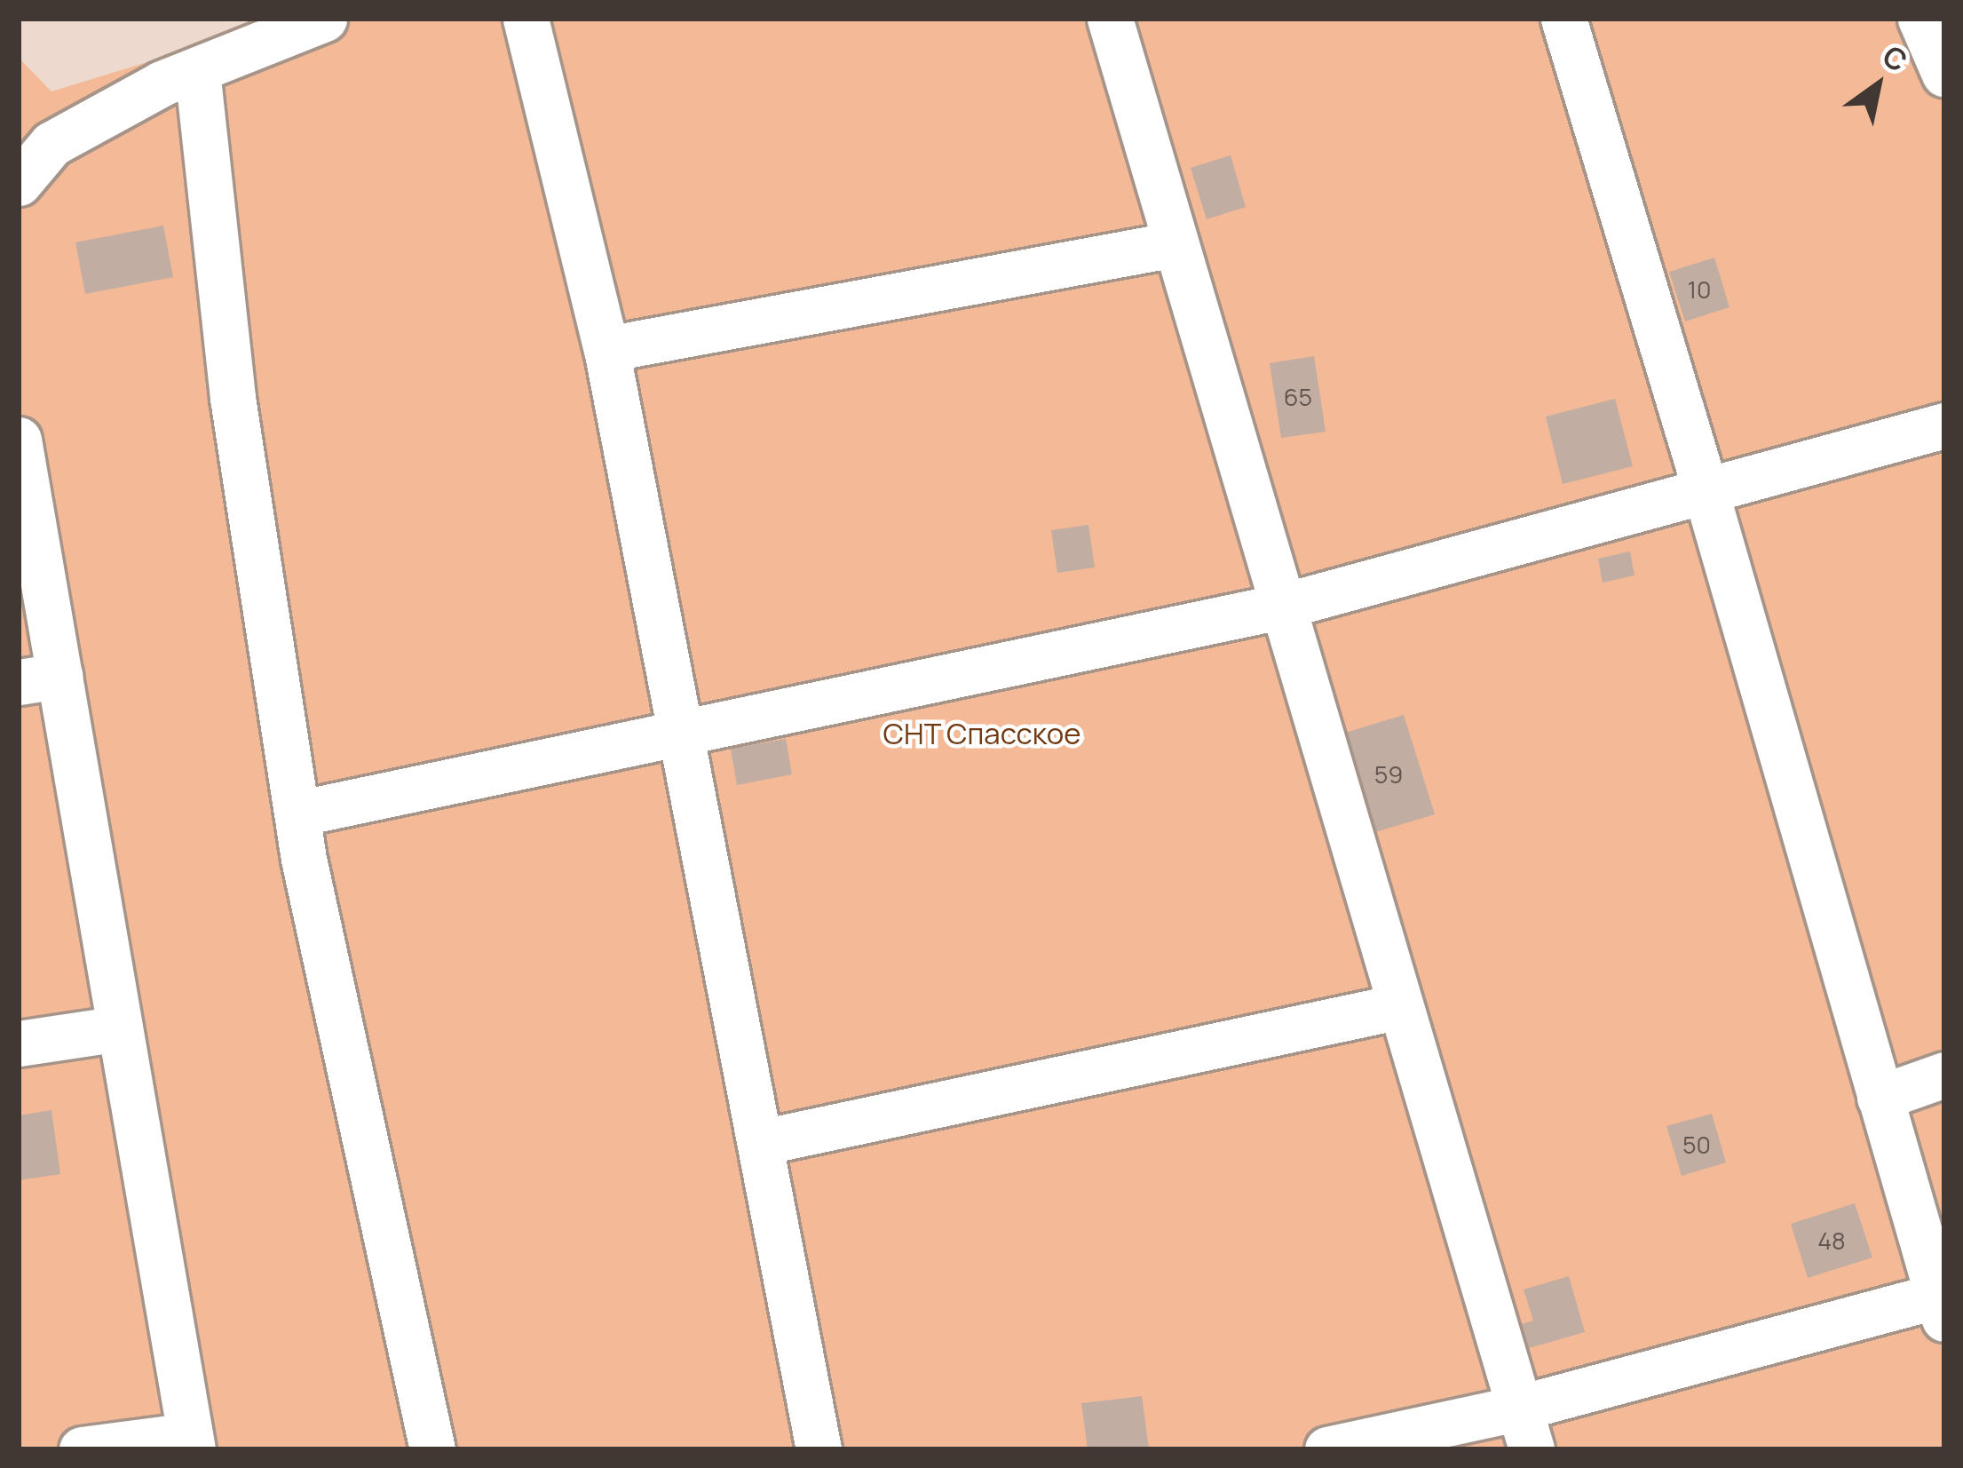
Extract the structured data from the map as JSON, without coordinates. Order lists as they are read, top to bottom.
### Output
{
  "parks": ["СНТ Спасское"],
  "house_numbers": [
    "10",
    "65",
    "59",
    "50",
    "48"
  ],
  "north": "top right"
}
